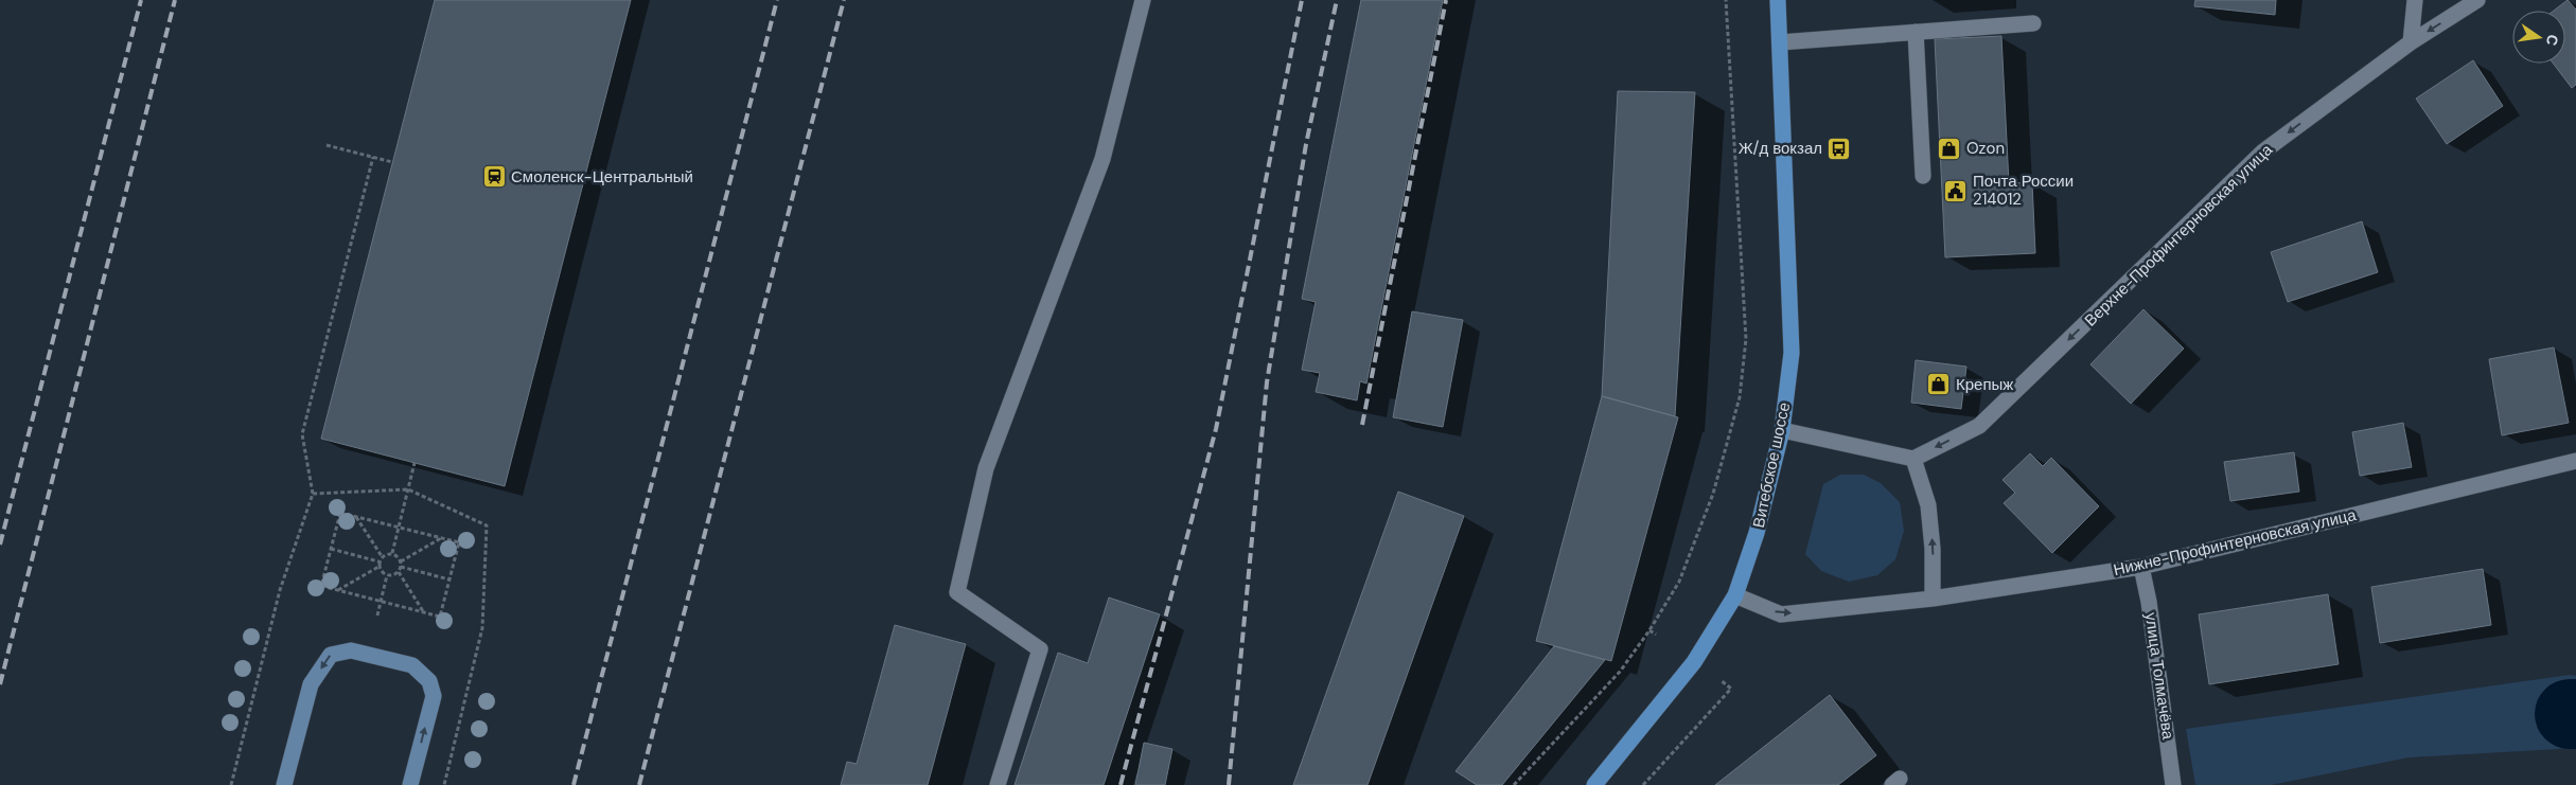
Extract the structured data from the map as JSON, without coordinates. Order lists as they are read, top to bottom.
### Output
{
  "streets": {
    "main road": ["Витебское шоссе"],
    "street": ["Верхне-Профинтерновская улица", "Нижне-Профинтерновская улица", "улица Толмачёва"]
  },
  "crossings": [
    ["Витебское шоссе", "Нижне-Профинтерновская улица"],
    ["Нижне-Профинтерновская улица", "улица Толмачёва"]
  ],
  "one_way": ["Верхне-Профинтерновская улица"],
  "places": {
    "bus stop": ["Ж/д вокзал"],
    "shop": ["Ozon", "Крепыж"],
    "station": ["Смоленск-Центральный"],
    "public building": ["Почта России 214012"]
  },
  "north": "right"
}
